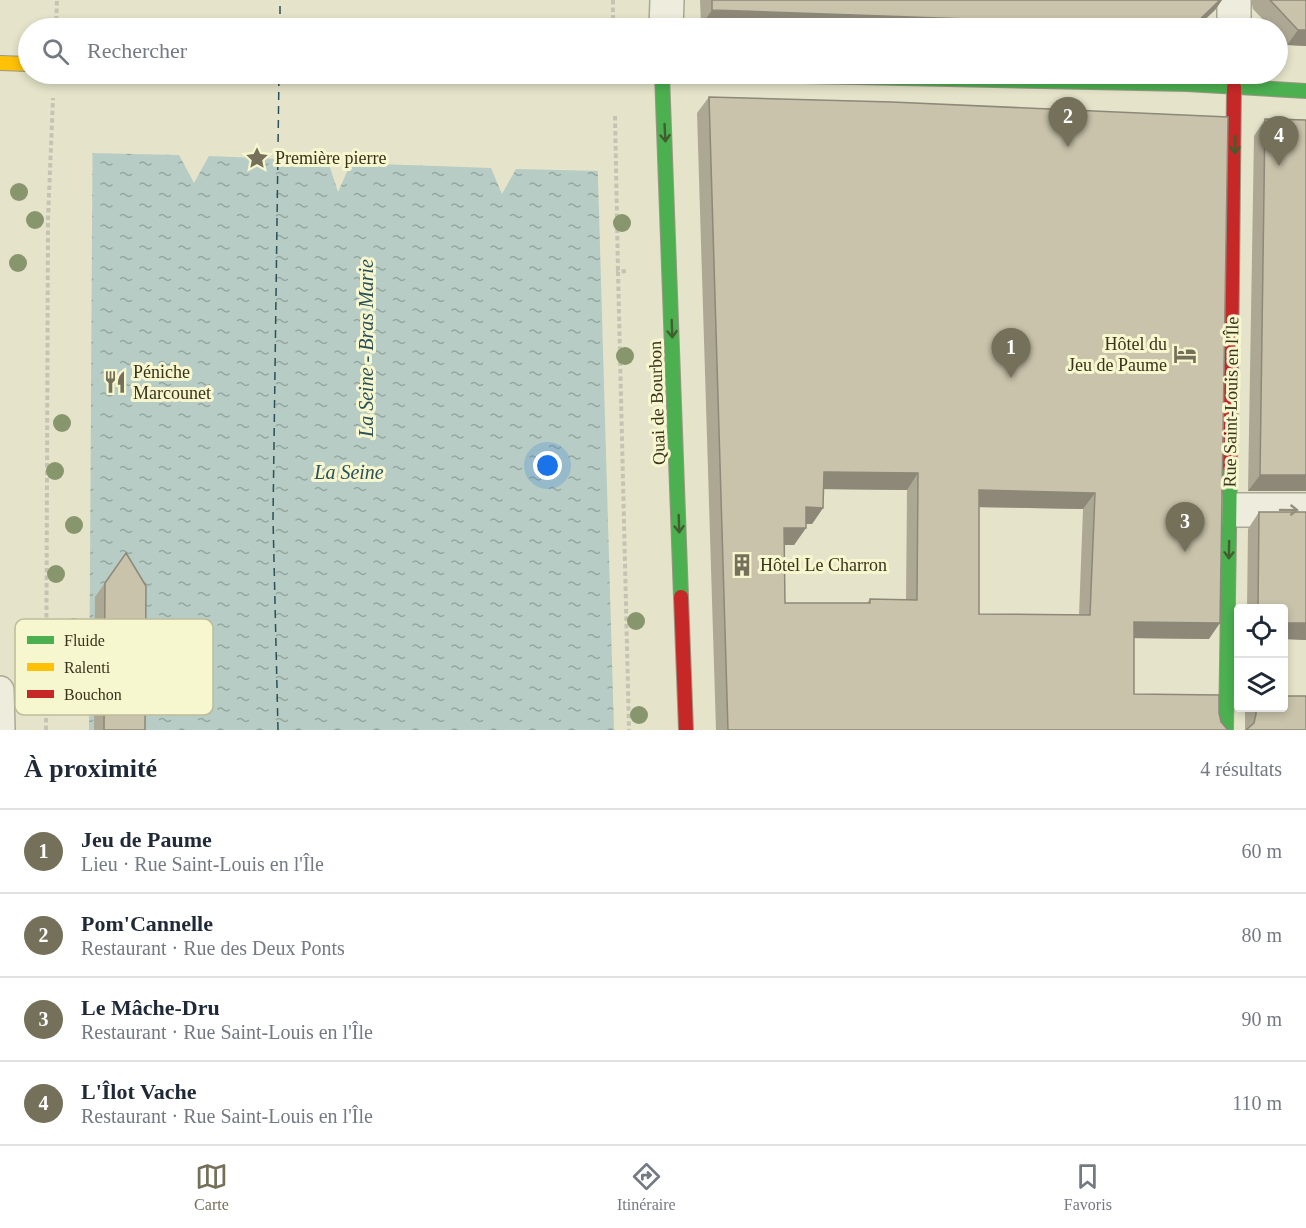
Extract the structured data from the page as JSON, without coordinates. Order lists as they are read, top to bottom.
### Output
{
  "streets": {
    "street": ["Rue Saint-Louis en l'Île", "Quai de Bourbon"]
  },
  "one_way": ["Rue Saint-Louis en l'Île", "Quai de Bourbon"],
  "water": ["La Seine - Bras Marie", "La Seine"],
  "places": {
    "place": ["Première pierre"],
    "hotel": ["Hôtel du Jeu de Paume"],
    "restaurant": ["Péniche Marcounet"],
    "building": ["Hôtel Le Charron"]
  },
  "legend": ["Fluide", "Ralenti", "Bouchon"],
  "page": {
    "search": "Rechercher",
    "pins": [
      "2",
      "4",
      "1",
      "3"
    ],
    "heading": ["À proximité", "4 résultats"],
    "list": [
      {
        "mark": "1",
        "name": "Jeu de Paume",
        "note": "Lieu · Rue Saint-Louis en l'Île",
        "value": "60 m"
      },
      {
        "mark": "2",
        "name": "Pom'Cannelle",
        "note": "Restaurant · Rue des Deux Ponts",
        "value": "80 m"
      },
      {
        "mark": "3",
        "name": "Le Mâche-Dru",
        "note": "Restaurant · Rue Saint-Louis en l'Île",
        "value": "90 m"
      },
      {
        "mark": "4",
        "name": "L'Îlot Vache",
        "note": "Restaurant · Rue Saint-Louis en l'Île",
        "value": "110 m"
      }
    ],
    "nav": ["Carte", "Itinéraire", "Favoris"]
  }
}
